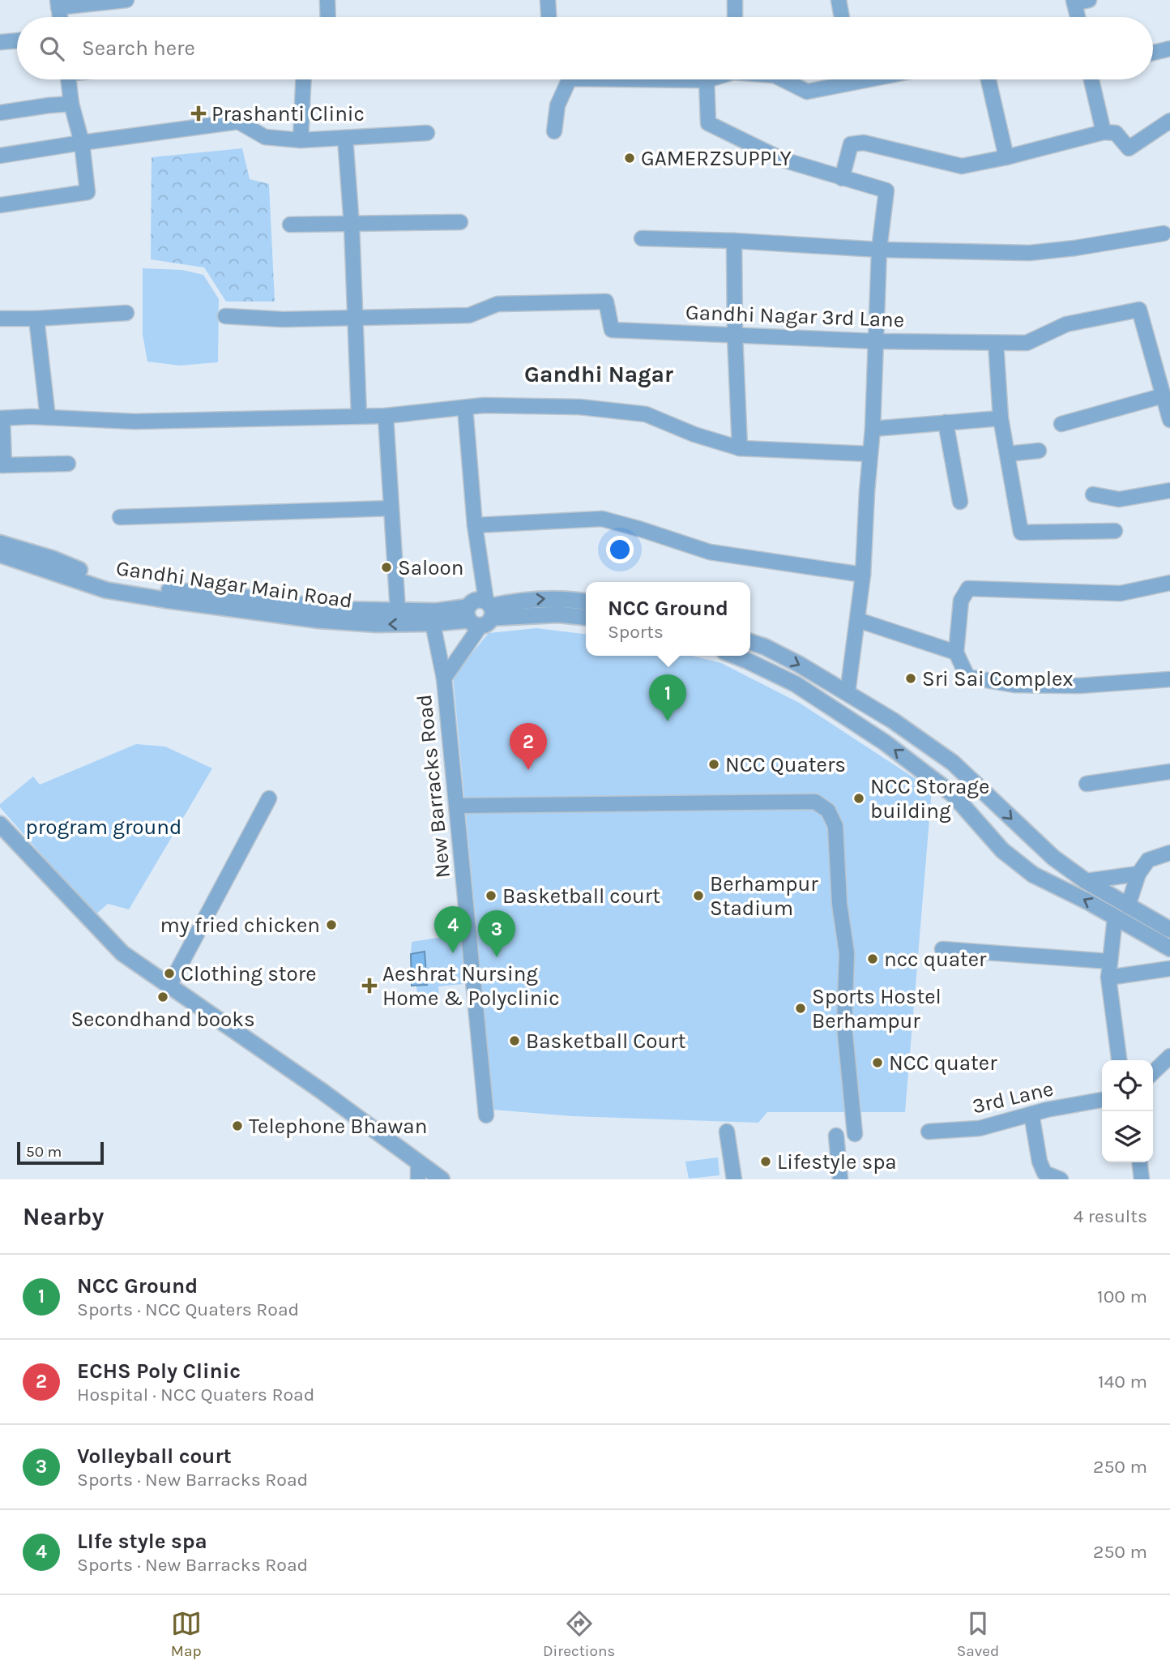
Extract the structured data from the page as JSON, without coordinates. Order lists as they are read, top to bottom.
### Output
{
  "streets": {
    "street": [
      "Gandhi Nagar 3rd Lane",
      "Gandhi Nagar Main Road",
      "New Barracks Road",
      "3rd Lane"
    ]
  },
  "crossings": [
    ["Gandhi Nagar Main Road", "New Barracks Road"]
  ],
  "districts": ["Gandhi Nagar"],
  "parks": ["program ground"],
  "places": {
    "health": ["Prashanti Clinic", "Aeshrat Nursing Home & Polyclinic"],
    "other": [
      "GAMERZSUPPLY",
      "Saloon",
      "Sri Sai Complex",
      "NCC Quaters",
      "NCC Storage building",
      "Basketball court",
      "Berhampur Stadium",
      "my fried chicken",
      "ncc quater",
      "Clothing store",
      "Secondhand books",
      "Sports Hostel Berhampur",
      "Basketball Court",
      "NCC quater",
      "Telephone Bhawan",
      "Lifestyle spa"
    ]
  },
  "scale_bar": "50 m",
  "page": {
    "search": "Search here",
    "popup": ["NCC Ground", "Sports"],
    "pins": [
      "1",
      "2",
      "4",
      "3"
    ],
    "scale": "50 m",
    "heading": ["Nearby", "4 results"],
    "list": [
      {
        "mark": "1",
        "name": "NCC Ground",
        "note": "Sports · NCC Quaters Road",
        "value": "100 m"
      },
      {
        "mark": "2",
        "name": "ECHS Poly Clinic",
        "note": "Hospital · NCC Quaters Road",
        "value": "140 m"
      },
      {
        "mark": "3",
        "name": "Volleyball court",
        "note": "Sports · New Barracks Road",
        "value": "250 m"
      },
      {
        "mark": "4",
        "name": "LIfe style spa",
        "note": "Sports · New Barracks Road",
        "value": "250 m"
      }
    ],
    "nav": ["Map", "Directions", "Saved"]
  }
}
